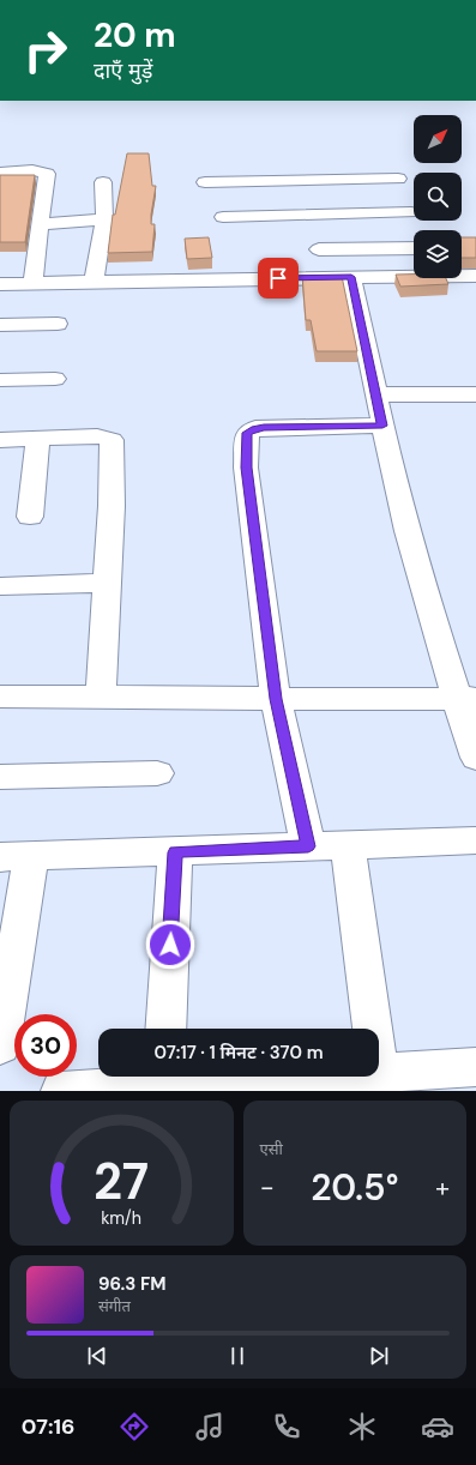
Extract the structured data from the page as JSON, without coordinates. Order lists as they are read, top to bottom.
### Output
{
  "north": "top right",
  "page": {
    "turn": ["20 m", "दाएँ मुड़ें"],
    "limit": "30",
    "trip": "07:17 · 1 मिनट · 370 m",
    "tile": "एसी",
    "heat": ["−", "20.5°", "+"],
    "song": ["96.3 FM", "संगीत"],
    "tabs": "07:16",
    "gauge": ["27", "km/h"]
  }
}
